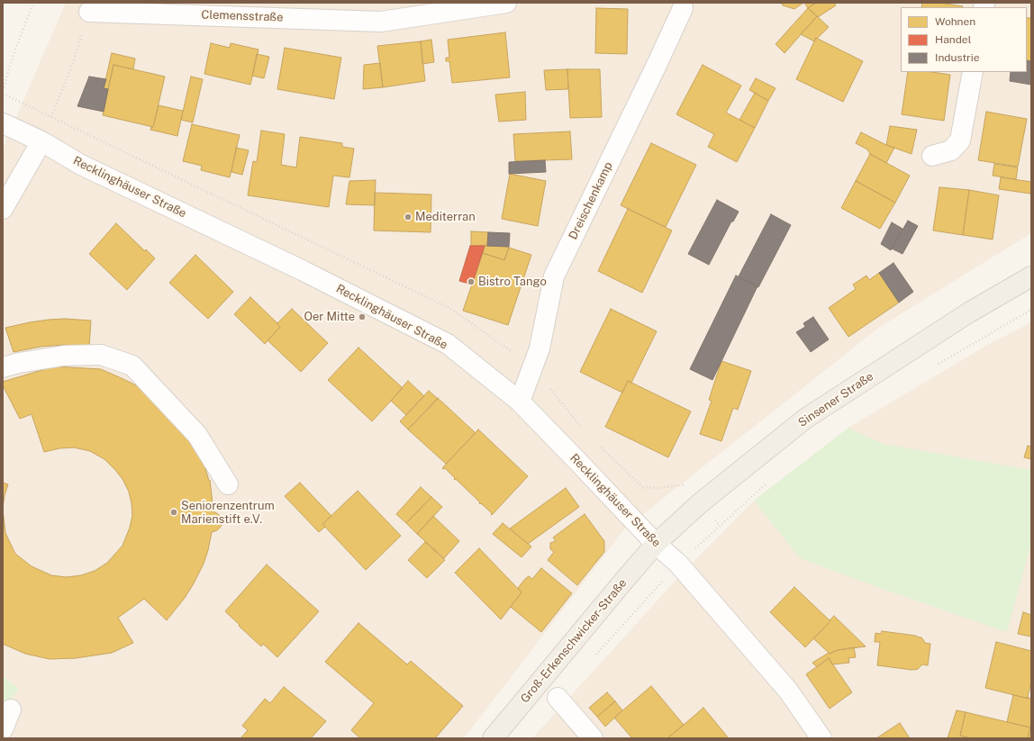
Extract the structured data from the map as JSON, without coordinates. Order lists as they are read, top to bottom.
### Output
{
  "streets": {
    "main road": ["Sinsener Straße", "Groß-Erkenschwicker-Straße"],
    "street": ["Clemensstraße", "Recklinghäuser Straße", "Dreischenkamp"]
  },
  "crossings": [
    ["Recklinghäuser Straße", "Dreischenkamp"],
    ["Recklinghäuser Straße", "Sinsener Straße"],
    ["Recklinghäuser Straße", "Groß-Erkenschwicker-Straße"],
    ["Sinsener Straße", "Groß-Erkenschwicker-Straße"]
  ],
  "places": [
    "Mediterran",
    "Bistro Tango",
    "Oer Mitte",
    "Seniorenzentrum Marienstift e.V."
  ],
  "legend": ["Wohnen", "Handel", "Industrie"]
}
